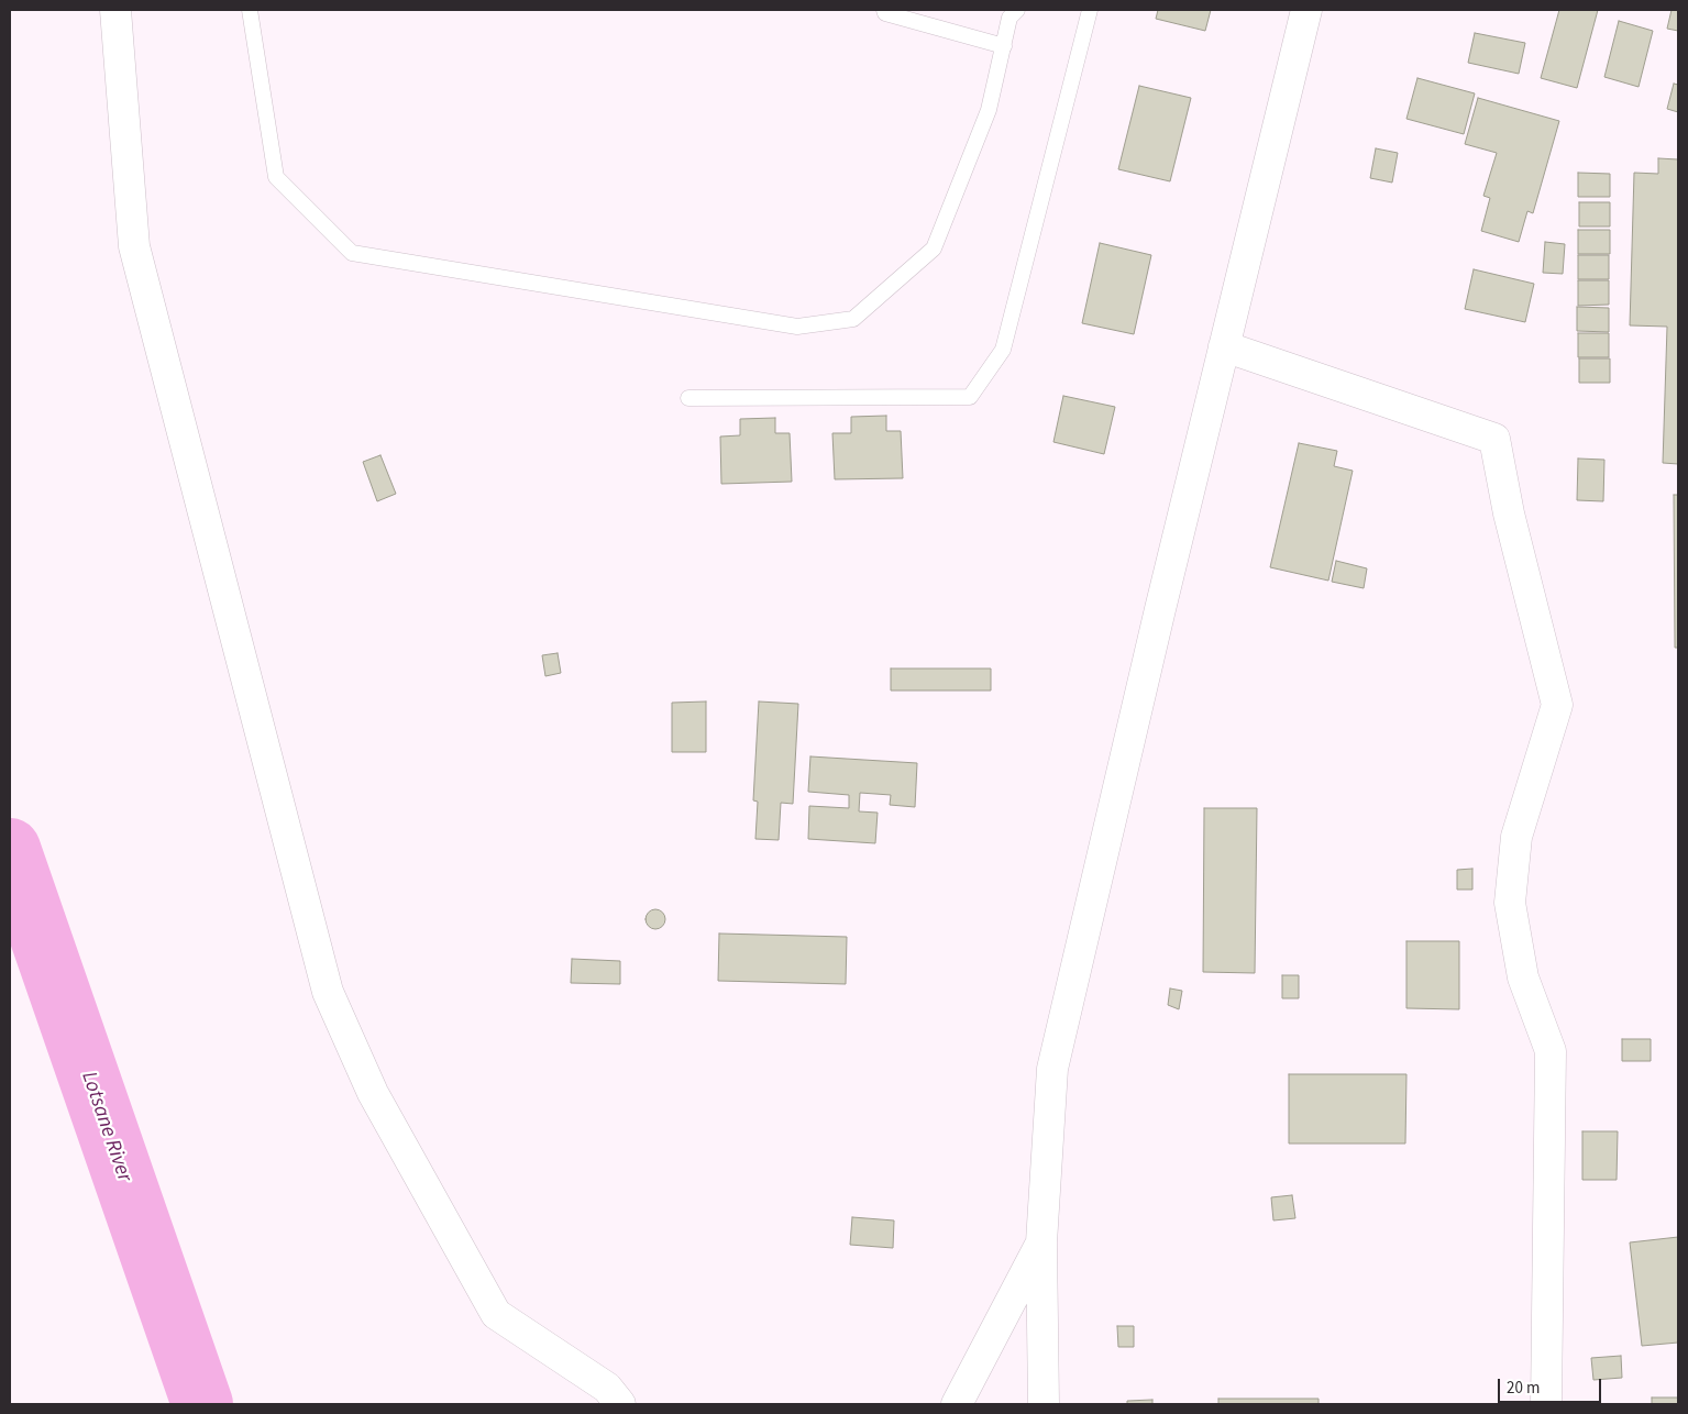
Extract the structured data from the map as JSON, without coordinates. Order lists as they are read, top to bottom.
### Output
{
  "water": ["Lotsane River"],
  "scale_bar": "20 m"
}
